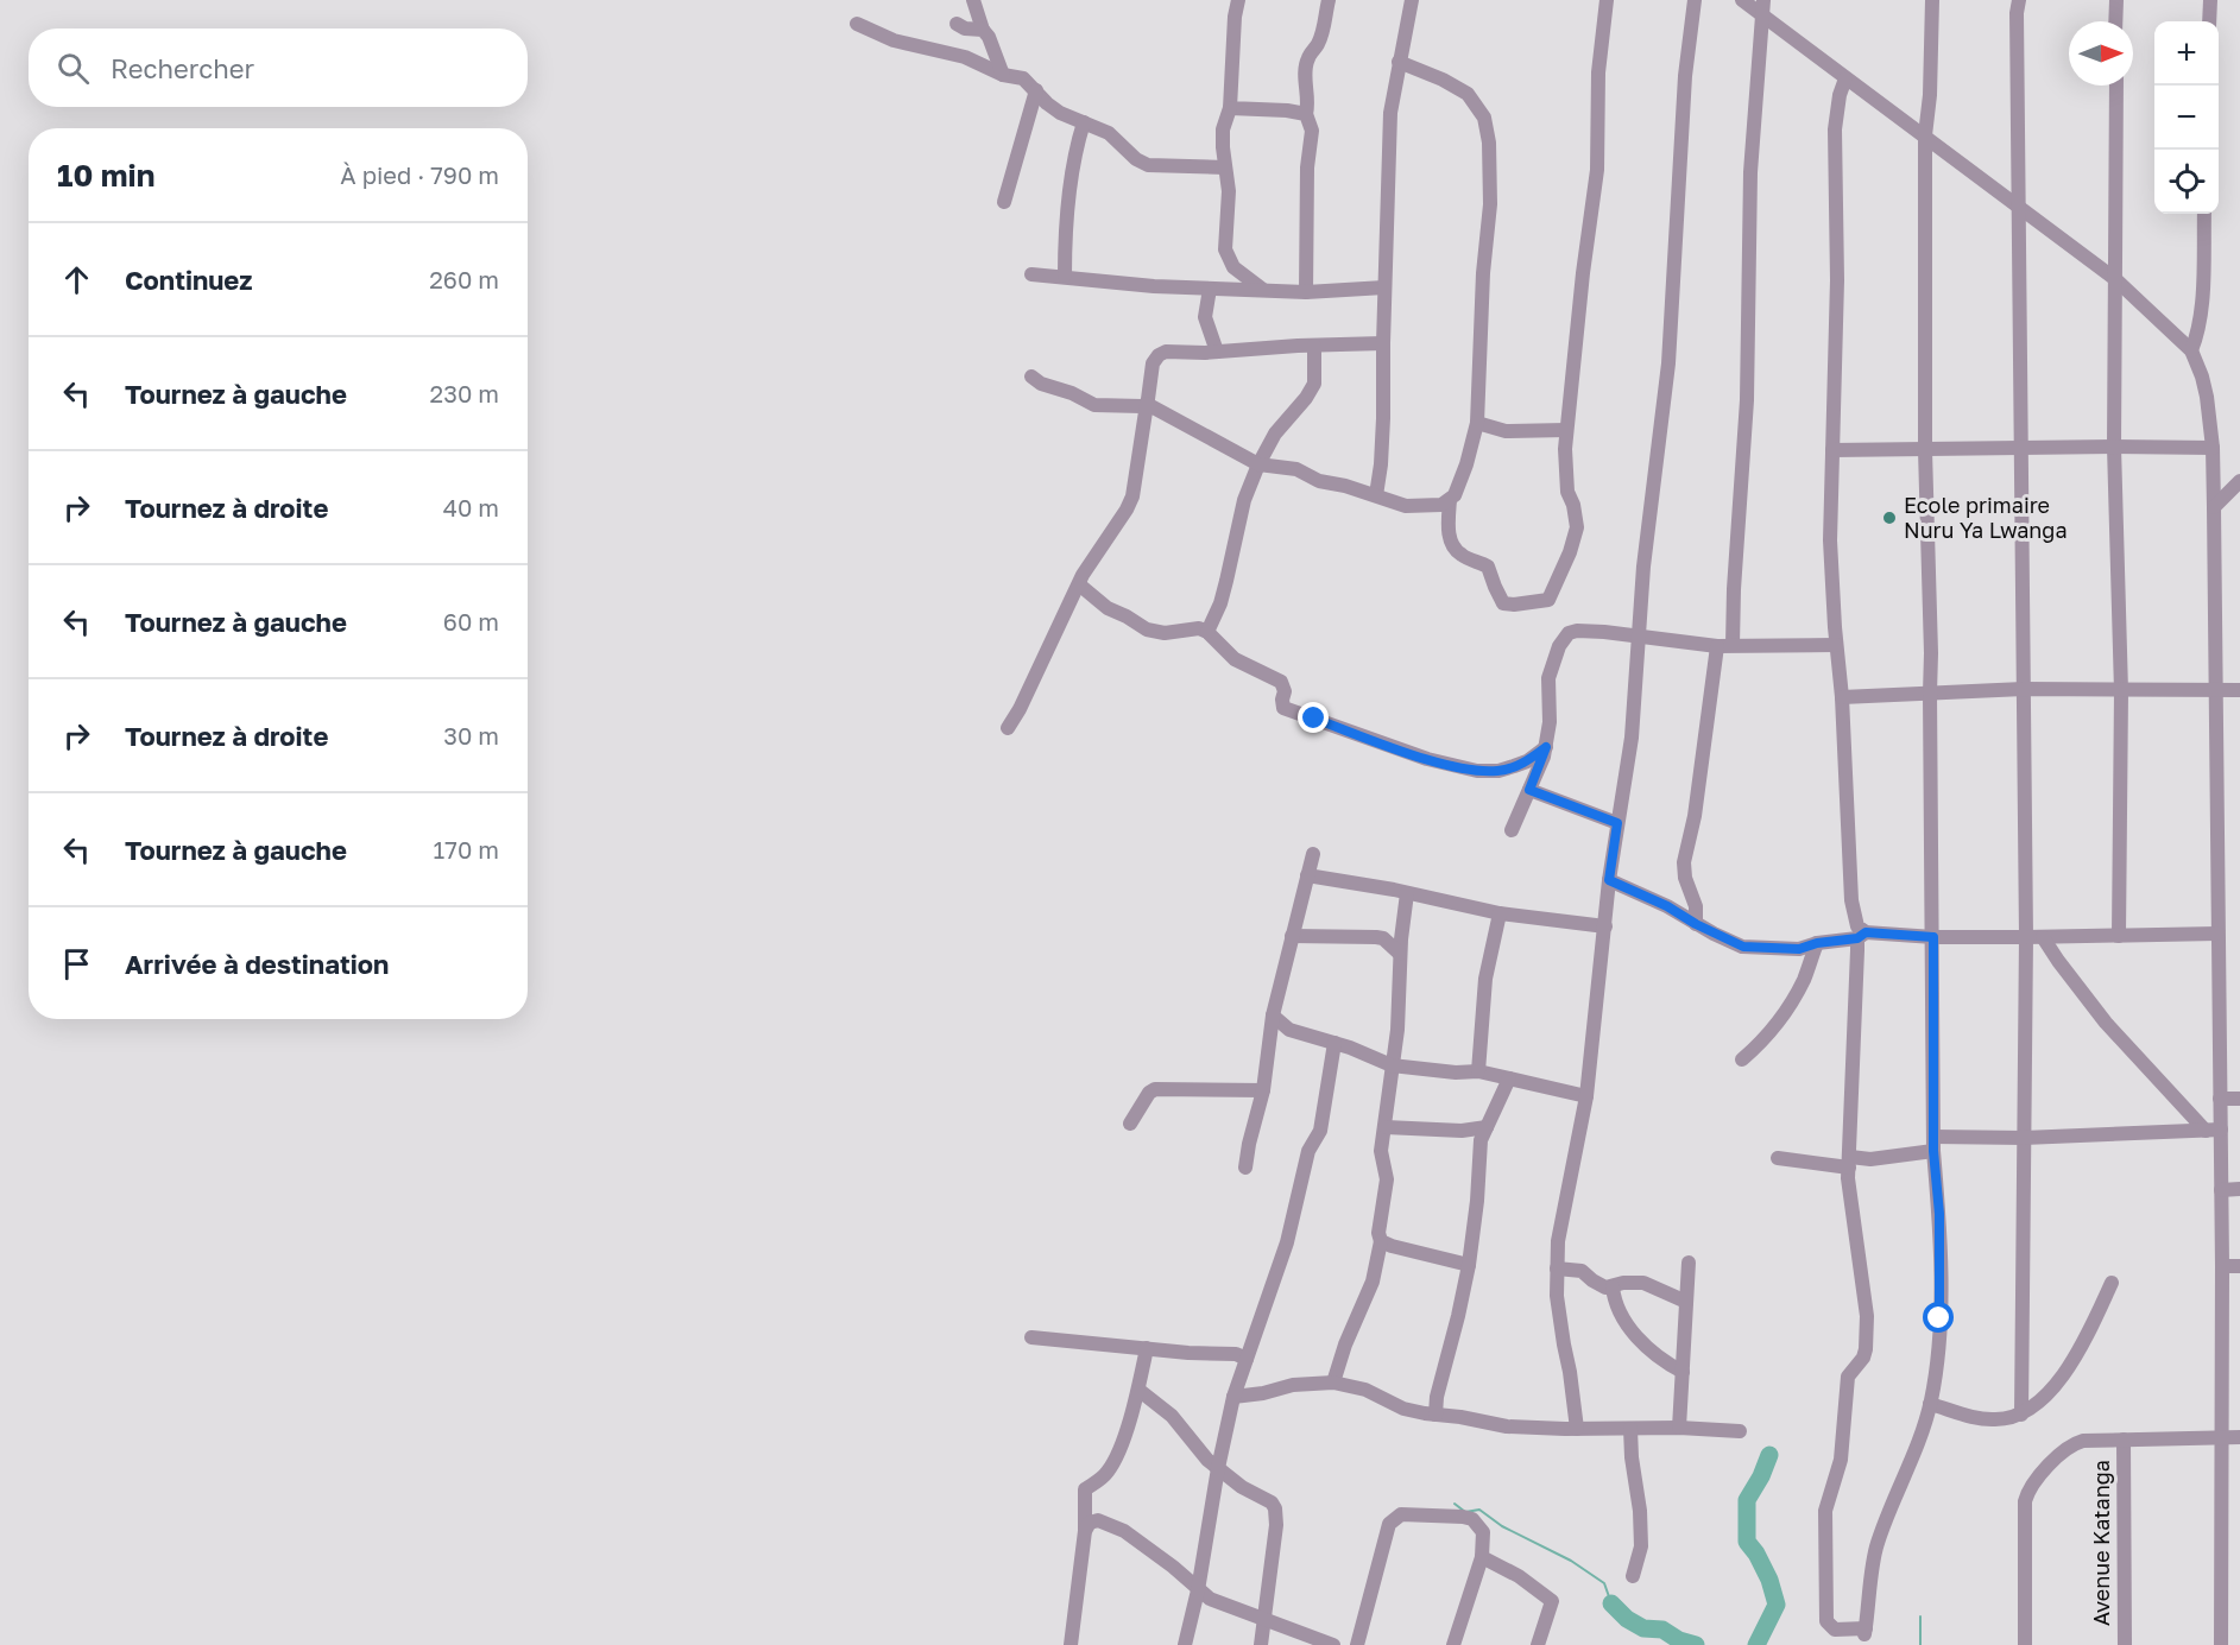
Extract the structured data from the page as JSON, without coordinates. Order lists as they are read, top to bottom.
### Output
{
  "streets": {
    "street": ["Avenue Katanga"]
  },
  "places": ["Ecole primaire Nuru Ya Lwanga"],
  "north": "right",
  "page": {
    "map_buttons": ["+", "−"],
    "search": "Rechercher",
    "heading": ["10 min", "À pied · 790 m"],
    "list": [
      ["Continuez", "260 m"],
      ["Tournez à gauche", "230 m"],
      ["Tournez à droite", "40 m"],
      ["Tournez à gauche", "60 m"],
      ["Tournez à droite", "30 m"],
      ["Tournez à gauche", "170 m"],
      "Arrivée à destination"
    ]
  }
}
